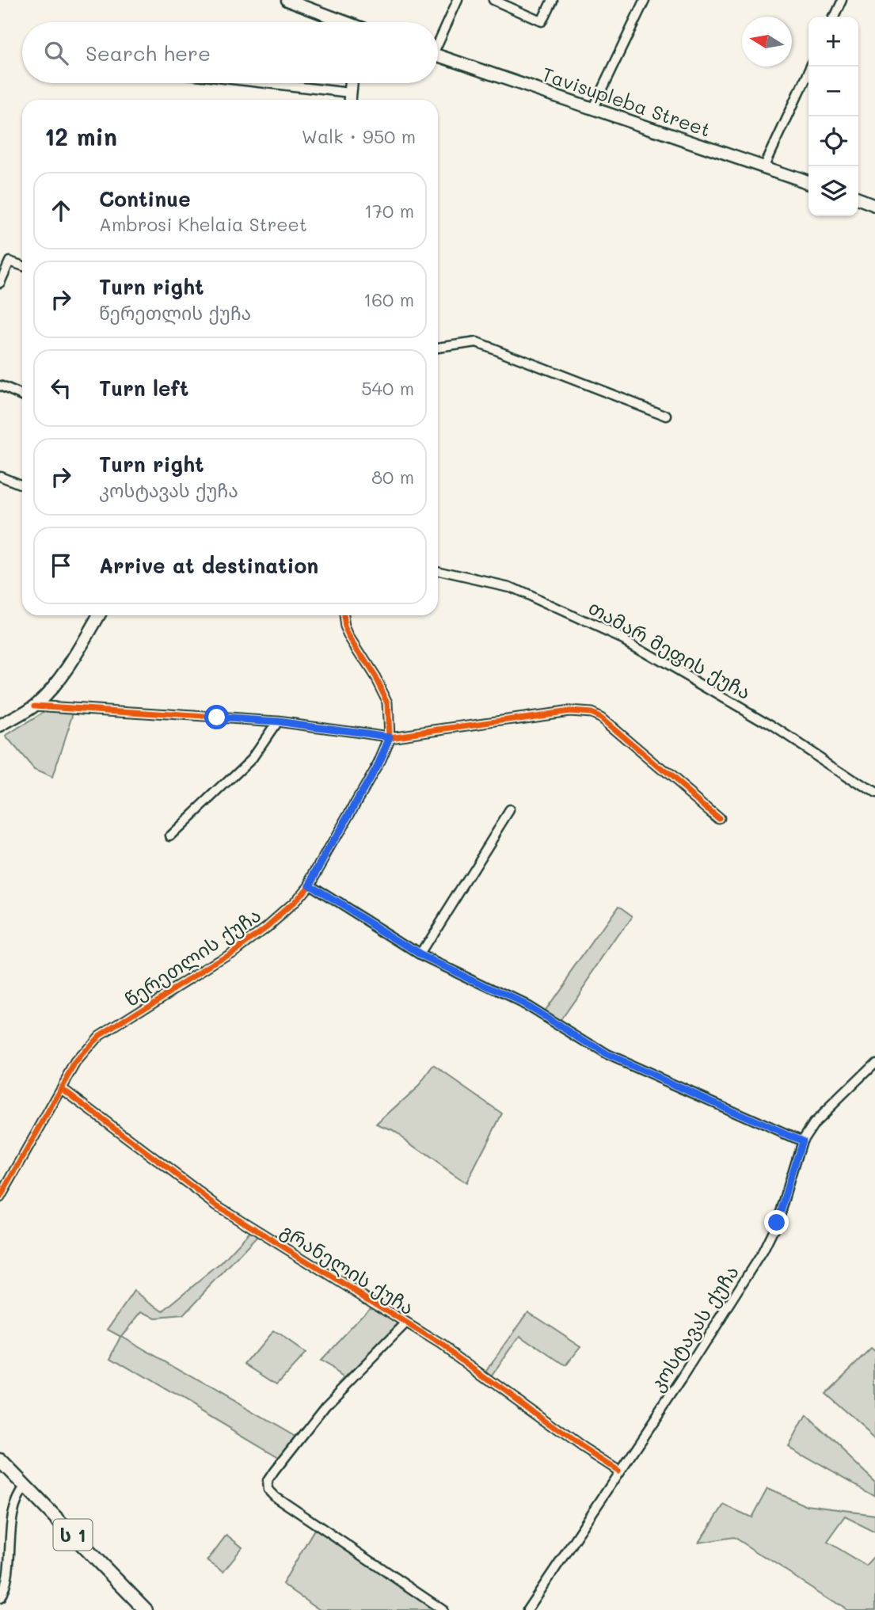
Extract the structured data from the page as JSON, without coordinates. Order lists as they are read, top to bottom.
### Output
{
  "streets": {
    "highway": ["ს 1"],
    "main road": ["Tavisupleba Street"],
    "street": [
      "თამარ მეფის ქუჩა",
      "წერეთლის ქუჩა",
      "გრანელის ქუჩა",
      "კოსტავას ქუჩა"
    ]
  },
  "crossings": [
    ["წერეთლის ქუჩა", "გრანელის ქუჩა"],
    ["გრანელის ქუჩა", "კოსტავას ქუჩა"]
  ],
  "north": "left",
  "page": {
    "map_buttons": ["+", "−"],
    "search": "Search here",
    "heading": ["12 min", "Walk · 950 m"],
    "list": [
      ["Continue", "Ambrosi Khelaia Street", "170 m"],
      ["Turn right", "წერეთლის ქუჩა", "160 m"],
      ["Turn left", "540 m"],
      ["Turn right", "კოსტავას ქუჩა", "80 m"],
      "Arrive at destination"
    ]
  }
}
